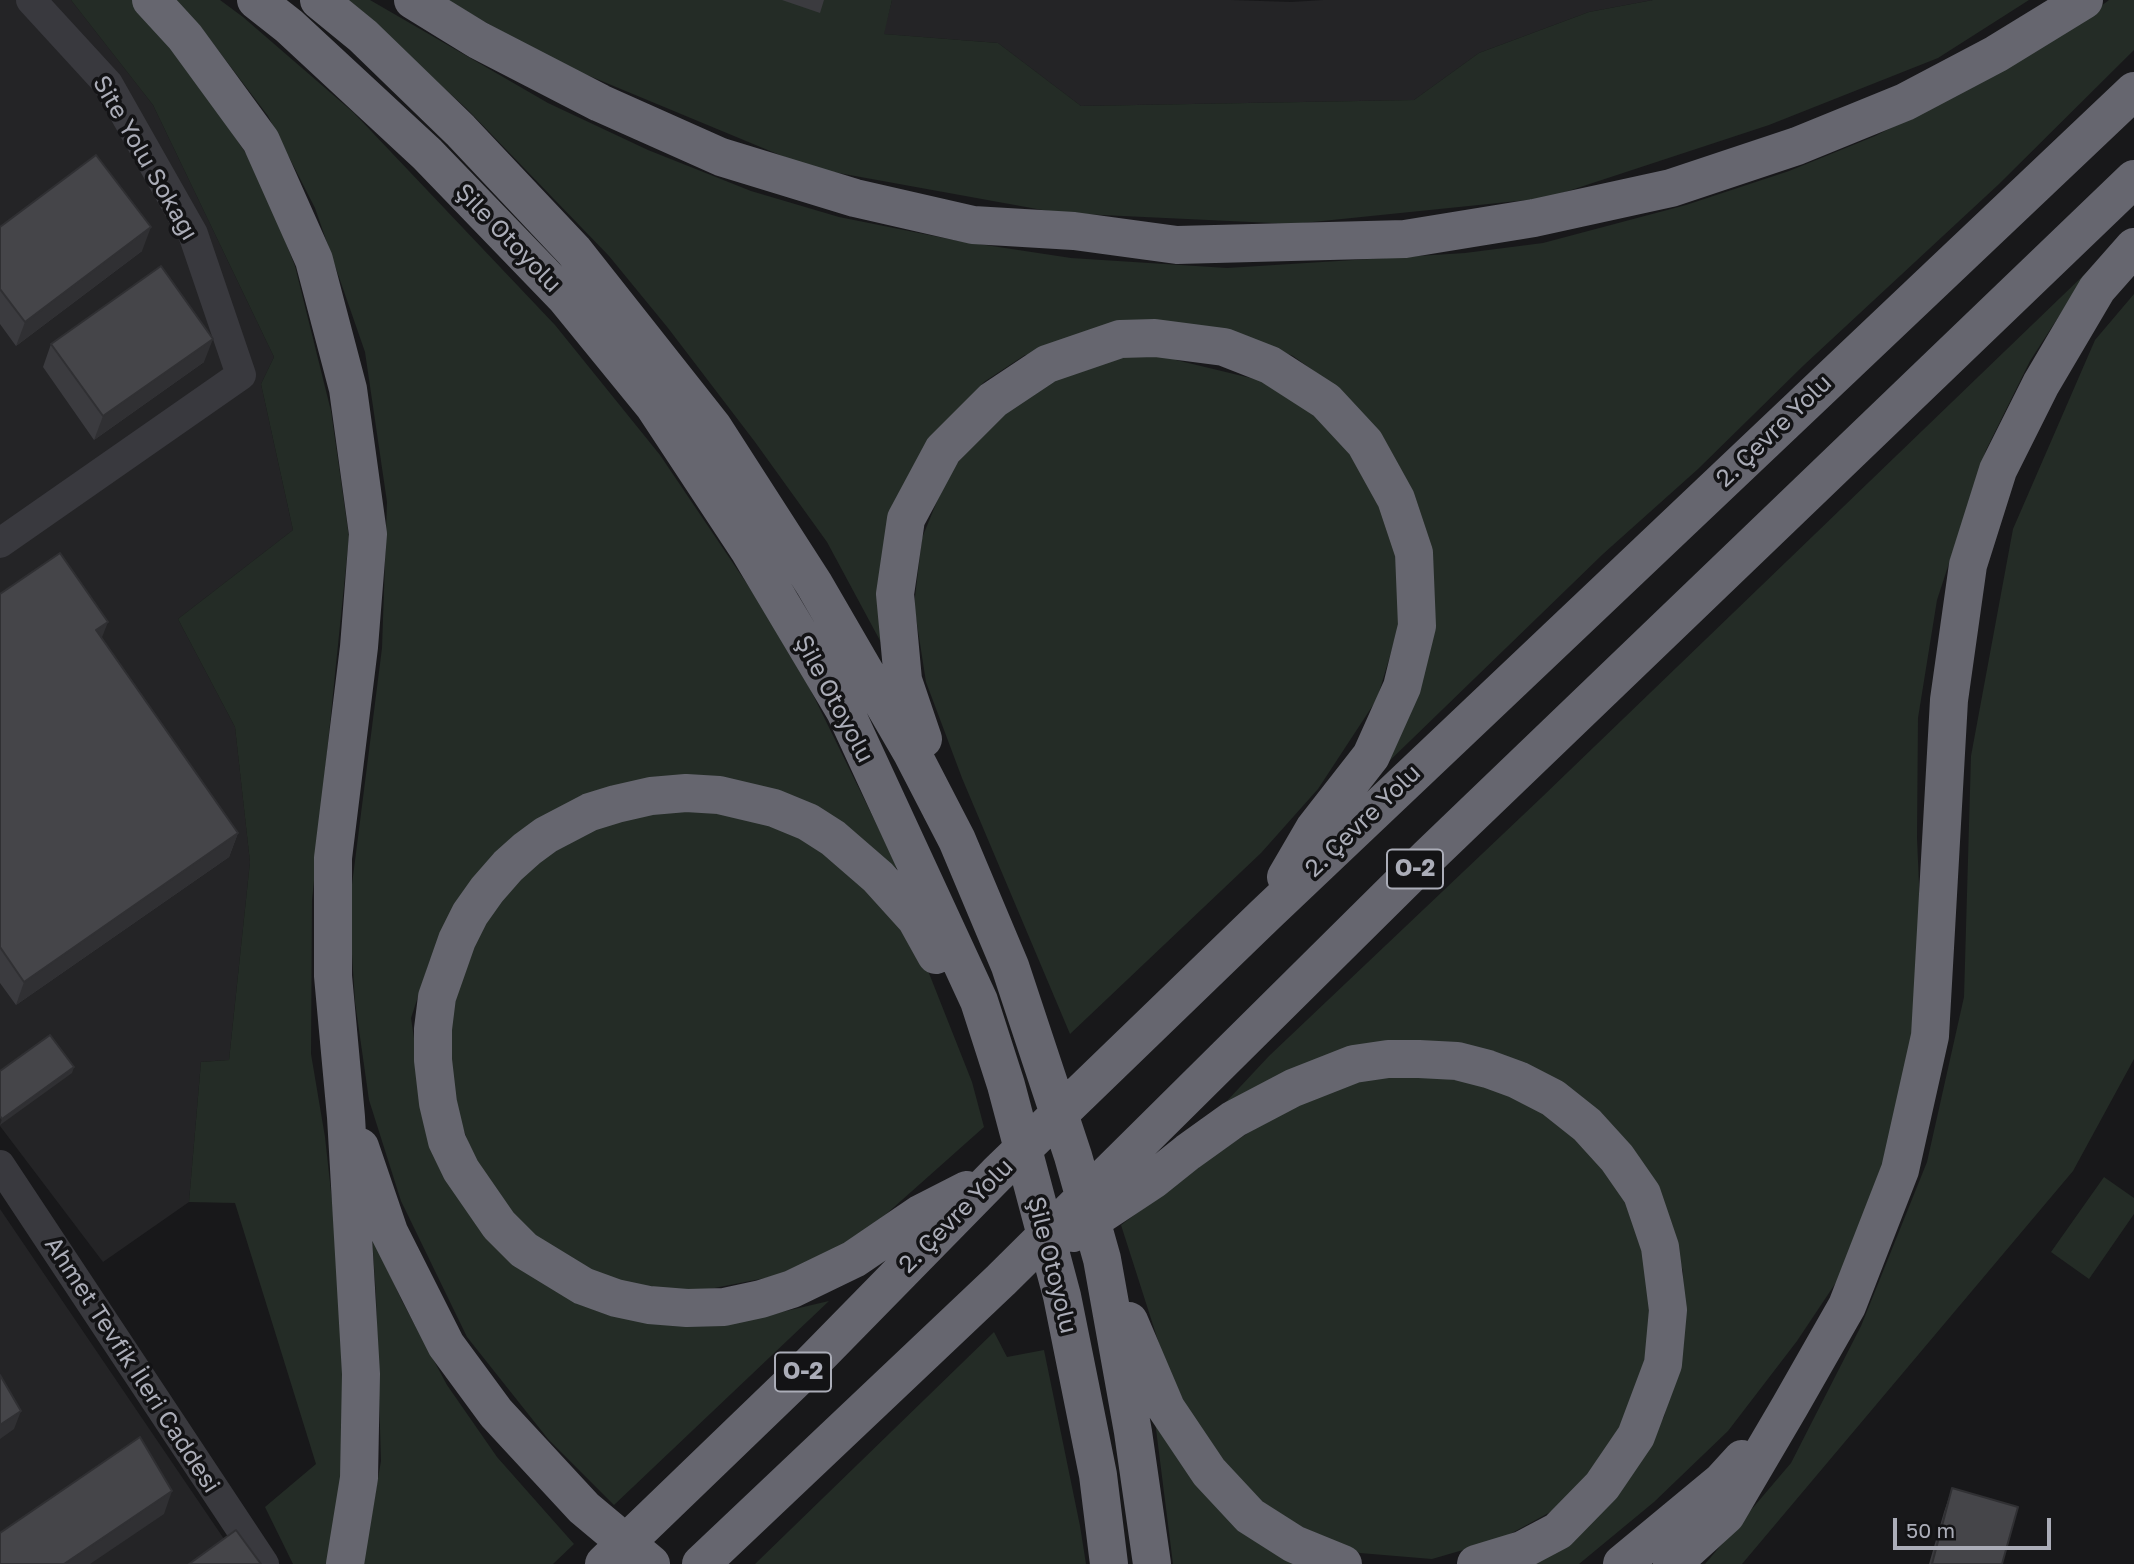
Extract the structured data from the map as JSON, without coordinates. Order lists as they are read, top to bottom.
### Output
{
  "streets": {
    "highway": ["Şile Otoyolu", "2. Çevre Yolu", "O-2"],
    "street": ["Site Yolu Sokağı", "Ahmet Tevfik İleri Caddesi"]
  },
  "scale_bar": "50 m"
}
